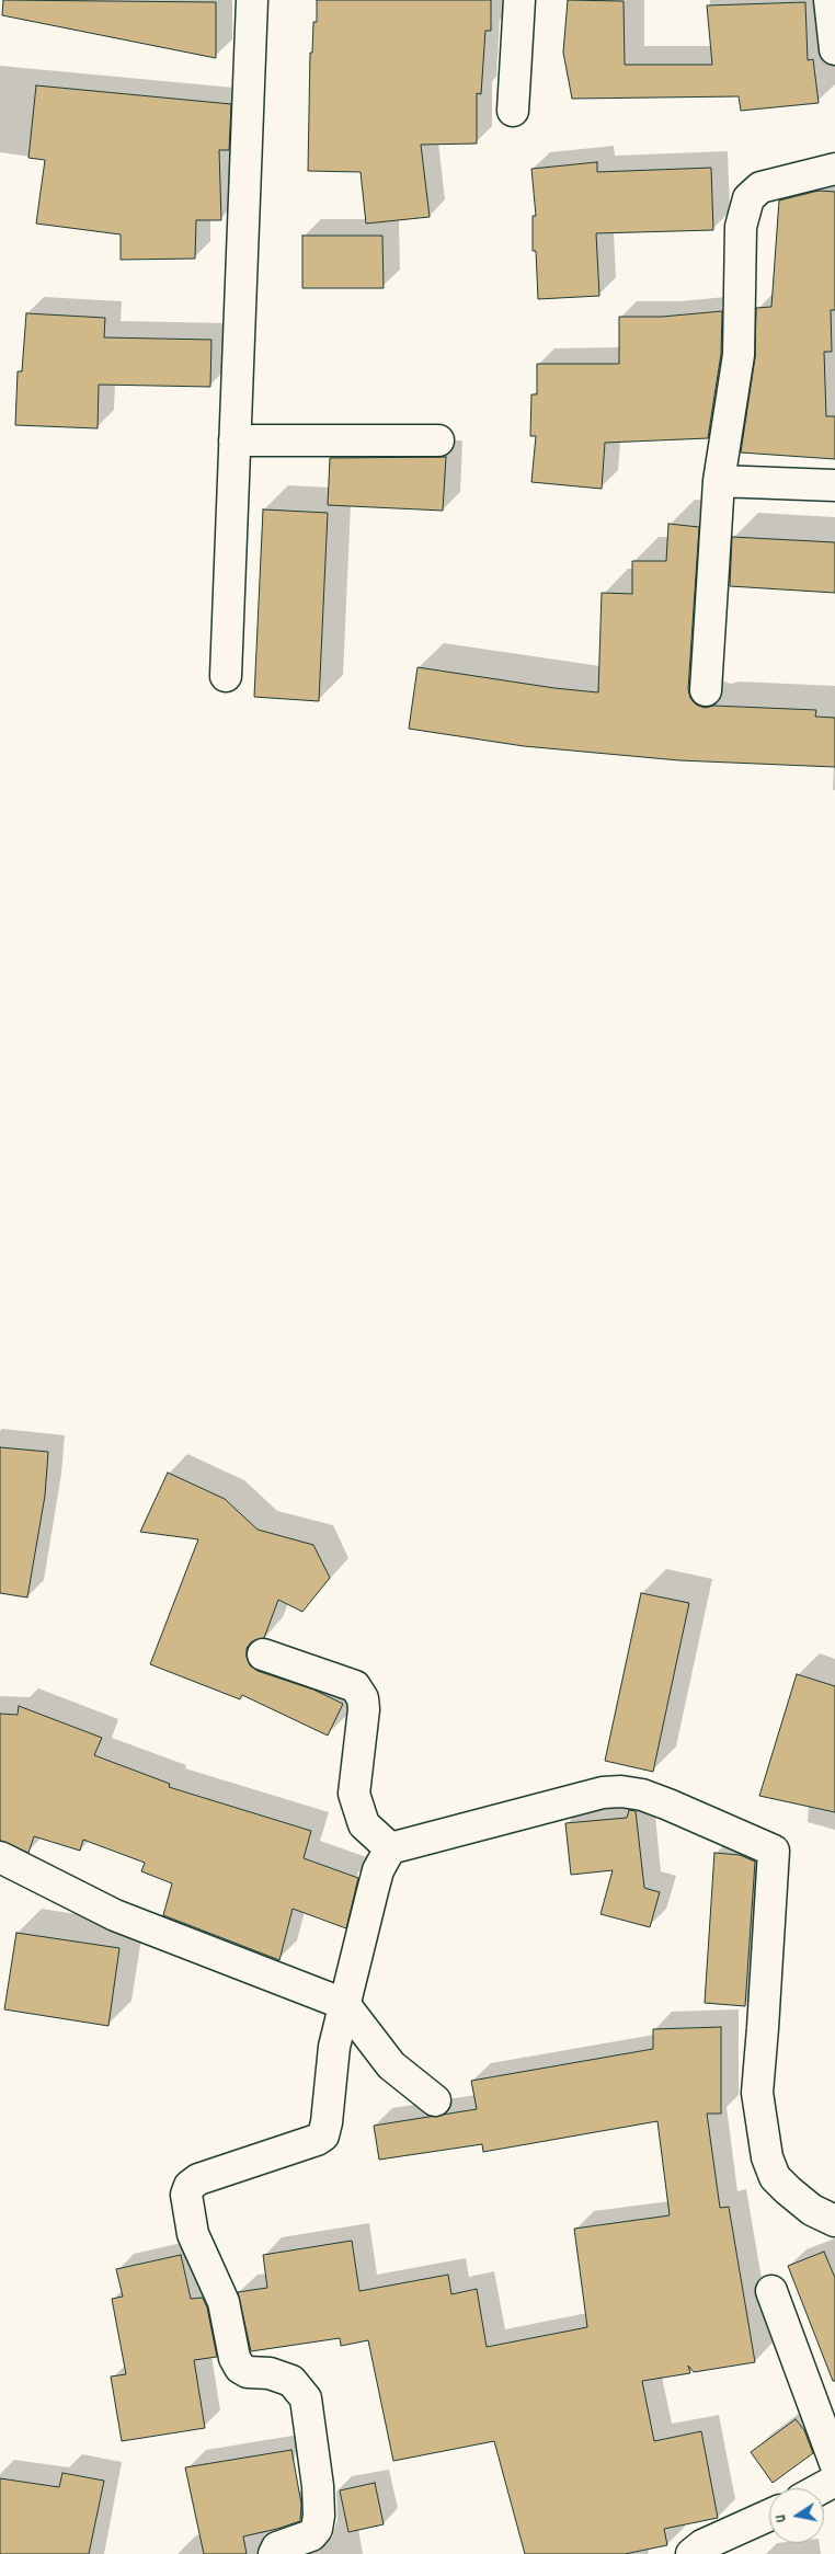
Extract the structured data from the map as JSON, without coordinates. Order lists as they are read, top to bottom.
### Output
{
  "north": "left"
}
